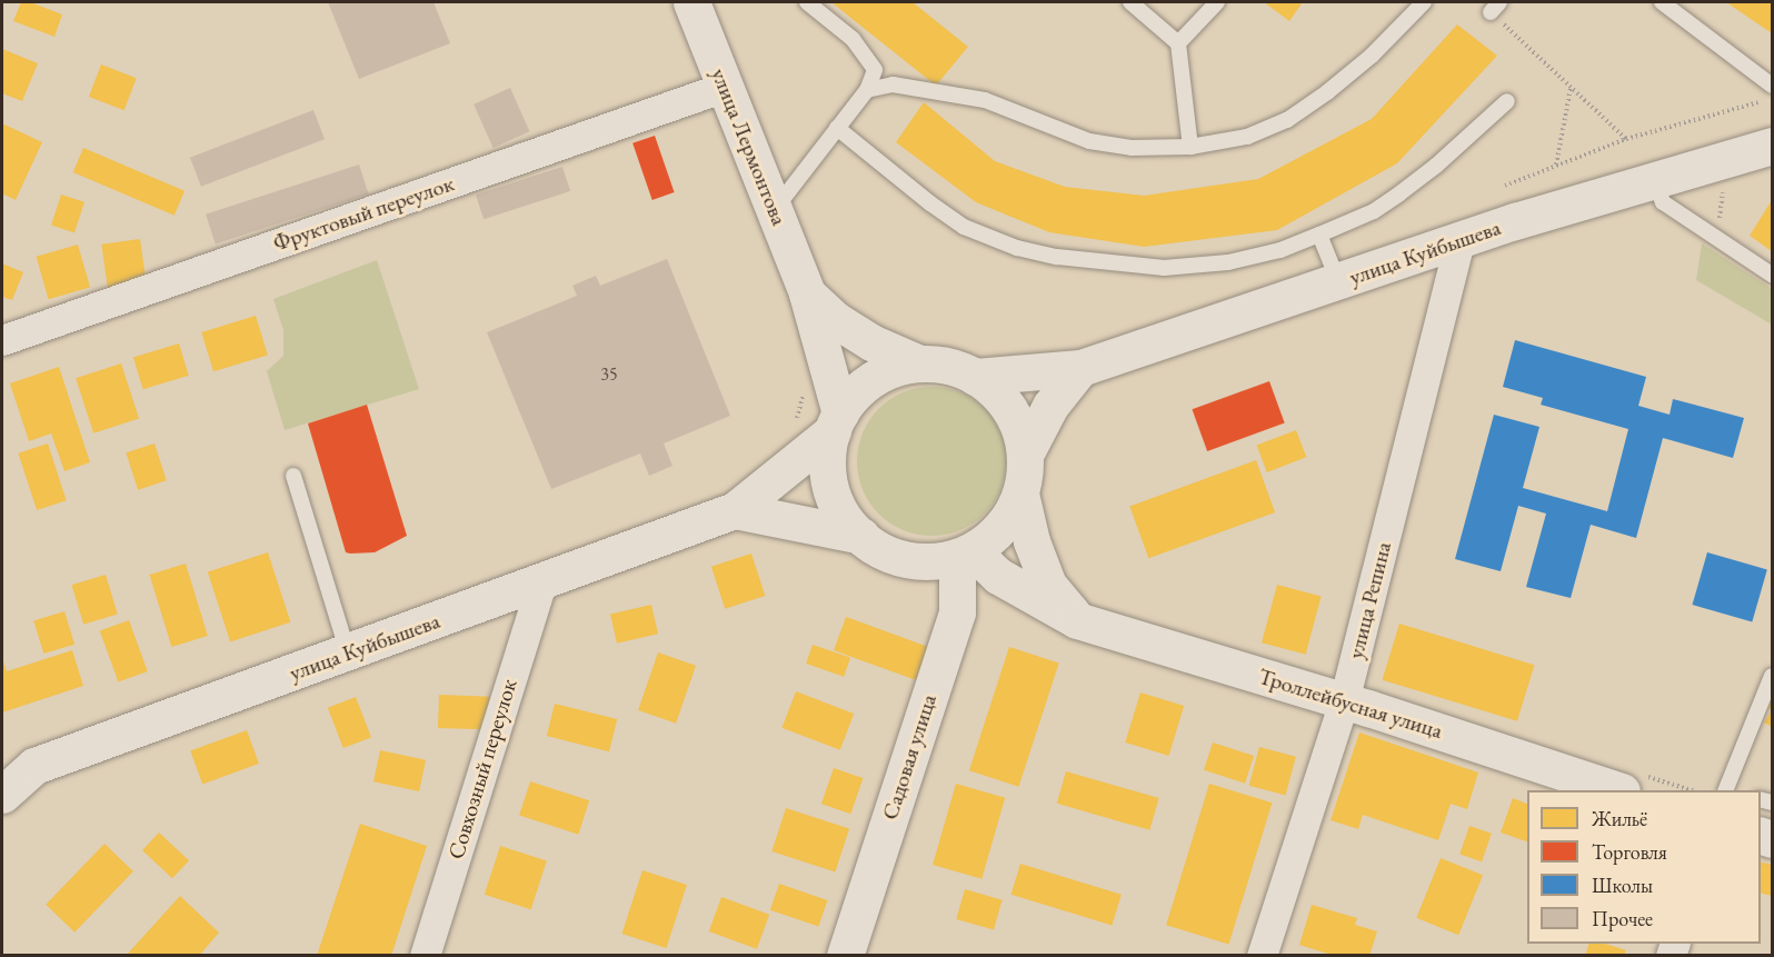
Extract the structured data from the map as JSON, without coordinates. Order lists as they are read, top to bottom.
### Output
{
  "streets": {
    "main road": [
      "улица Лермонтова",
      "улица Куйбышева",
      "Троллейбусная улица",
      "Садовая улица"
    ],
    "street": ["Фруктовый переулок", "улица Репина", "Совхозный переулок"]
  },
  "crossings": [
    ["улица Лермонтова", "Фруктовый переулок"],
    ["улица Лермонтова", "улица Куйбышева"],
    ["улица Лермонтова", "Троллейбусная улица"],
    ["улица Лермонтова", "Садовая улица"],
    ["улица Куйбышева", "улица Репина"],
    ["улица Куйбышева", "Троллейбусная улица"],
    ["улица Куйбышева", "Садовая улица"],
    ["улица Куйбышева", "Совхозный переулок"],
    ["улица Репина", "Троллейбусная улица"],
    ["Троллейбусная улица", "Садовая улица"]
  ],
  "house_numbers": ["35"],
  "legend": [
    "Жильё",
    "Торговля",
    "Школы",
    "Прочее"
  ]
}
